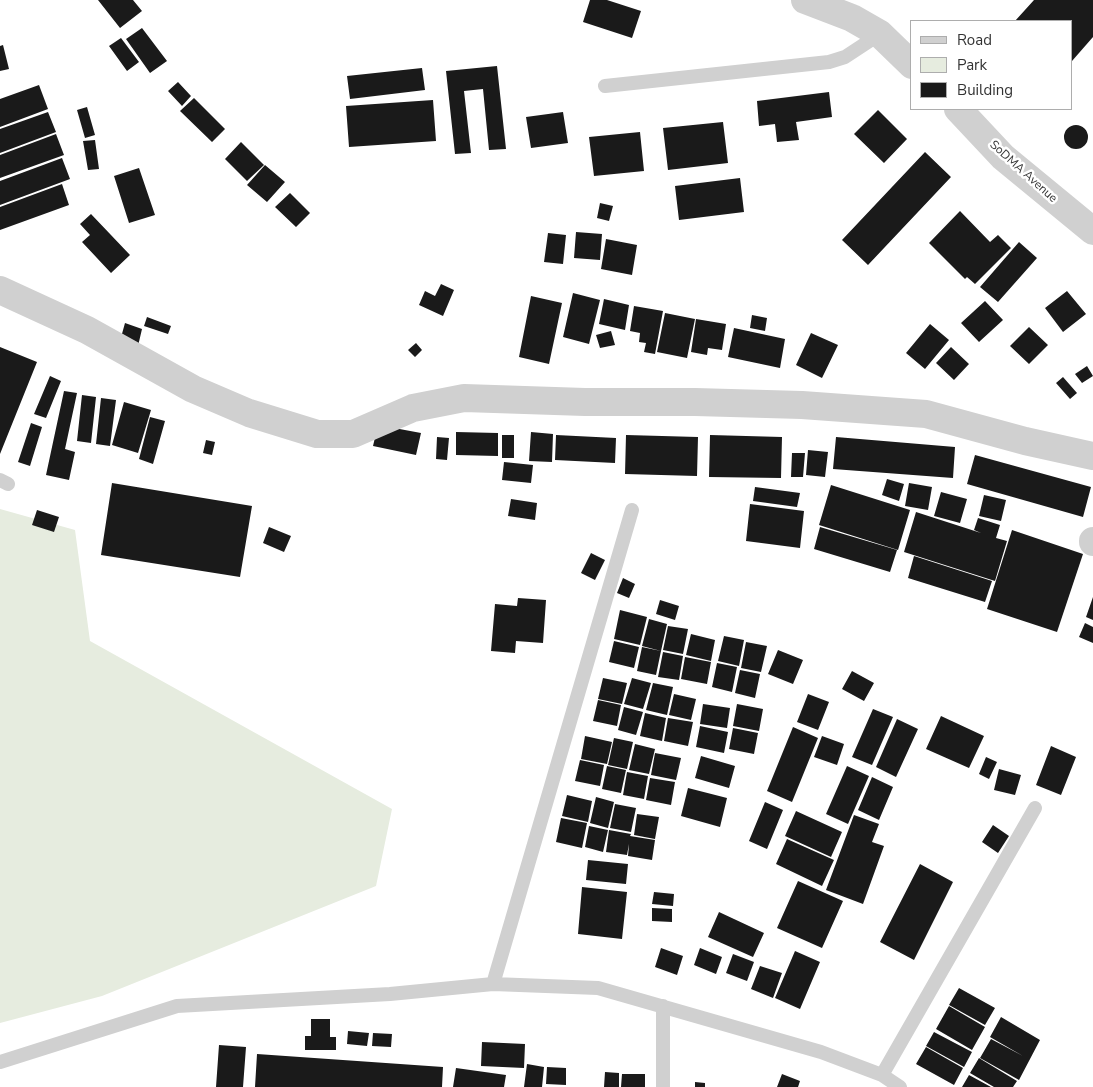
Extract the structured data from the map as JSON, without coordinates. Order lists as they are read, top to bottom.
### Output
{
  "streets": {
    "street": ["SoDMA Avenue"]
  },
  "legend": ["Road", "Park", "Building"]
}
